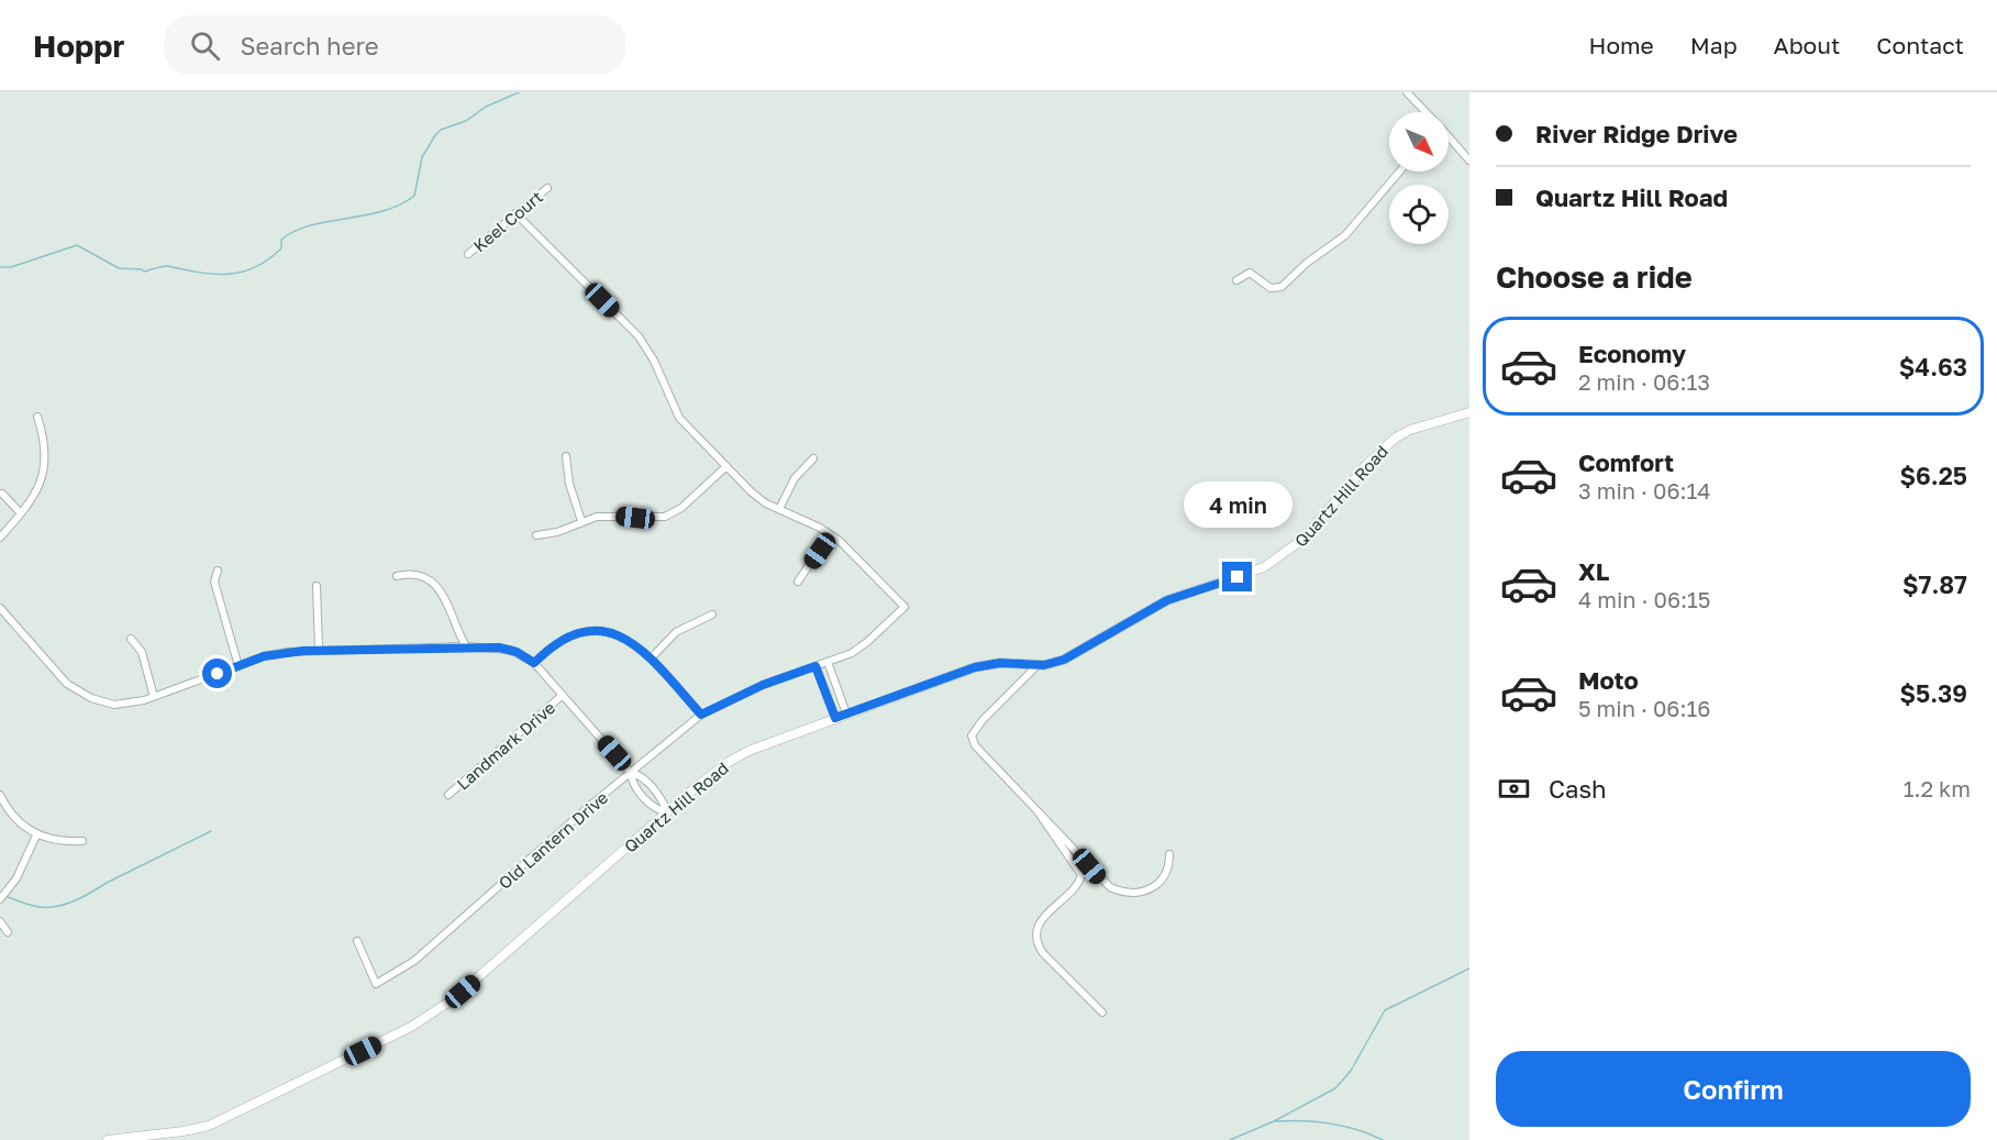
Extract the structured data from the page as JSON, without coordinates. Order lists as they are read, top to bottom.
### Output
{
  "streets": {
    "street": [
      "Keel Court",
      "Quartz Hill Road",
      "Landmark Drive",
      "Old Lantern Drive"
    ]
  },
  "north": "bottom right",
  "page": {
    "header": "Hoppr",
    "search": "Search here",
    "nav": [
      "Home",
      "Map",
      "About",
      "Contact"
    ],
    "banner": ["River Ridge Drive", "Quartz Hill Road"],
    "heading": "Choose a ride",
    "list": [
      {
        "name": "Economy",
        "note": "2 min · 06:13",
        "value": "$4.63"
      },
      {
        "name": "Comfort",
        "note": "3 min · 06:14",
        "value": "$6.25"
      },
      {
        "name": "XL",
        "note": "4 min · 06:15",
        "value": "$7.87"
      },
      {
        "name": "Moto",
        "note": "5 min · 06:16",
        "value": "$5.39"
      }
    ],
    "bubble": "4 min",
    "pay": ["Cash", "1.2 km"],
    "buttons": "Confirm"
  }
}
